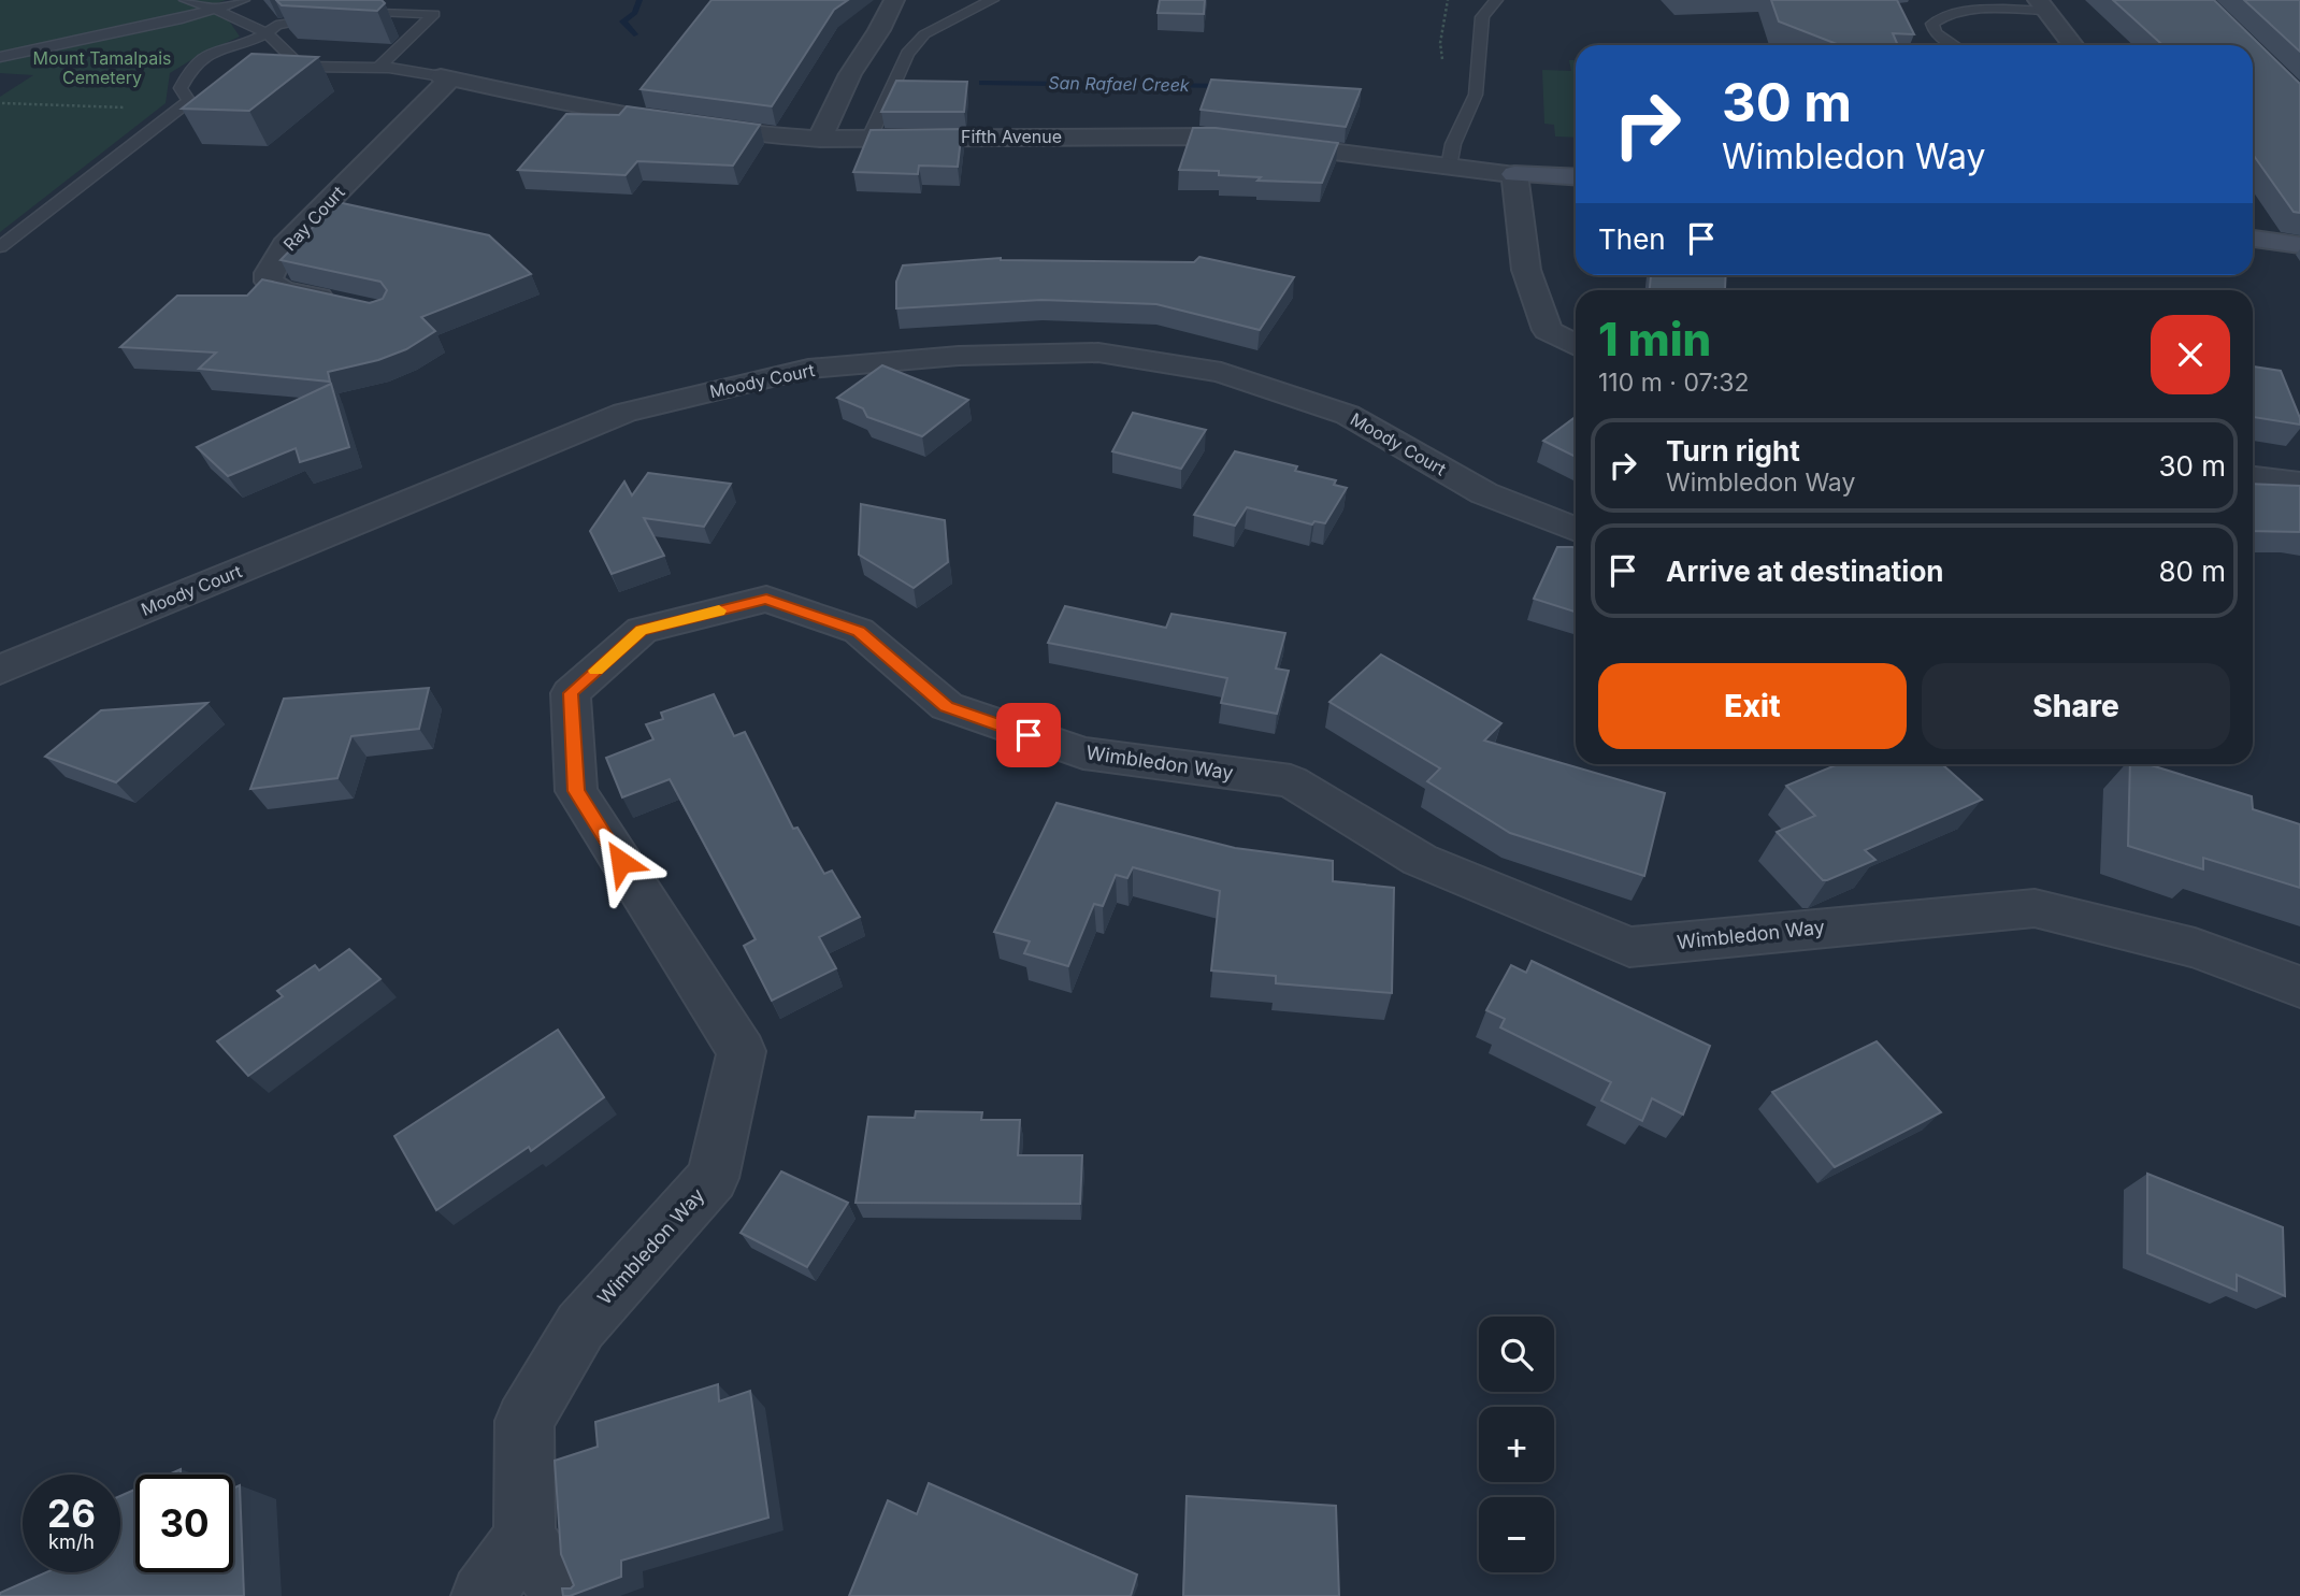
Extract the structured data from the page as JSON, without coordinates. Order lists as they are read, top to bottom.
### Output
{
  "streets": {
    "street": [
      "Fifth Avenue",
      "Ray Court",
      "Moody Court",
      "Wimbledon Way"
    ]
  },
  "crossings": [
    ["Fifth Avenue", "Ray Court"]
  ],
  "water": ["San Rafael Creek"],
  "parks": ["Mount Tamalpais Cemetery"],
  "page": {
    "turn": ["30 m", "Wimbledon Way"],
    "then": "Then",
    "heading": ["1 min", "110 m · 07:32"],
    "list": [
      {
        "name": "Turn right",
        "note": "Wimbledon Way",
        "value": "30 m"
      },
      {
        "name": "Arrive at destination",
        "value": "80 m"
      }
    ],
    "buttons": ["Exit", "Share"],
    "map_buttons": ["+", "−"],
    "speed": "26 km/h",
    "limit": "30"
  }
}
